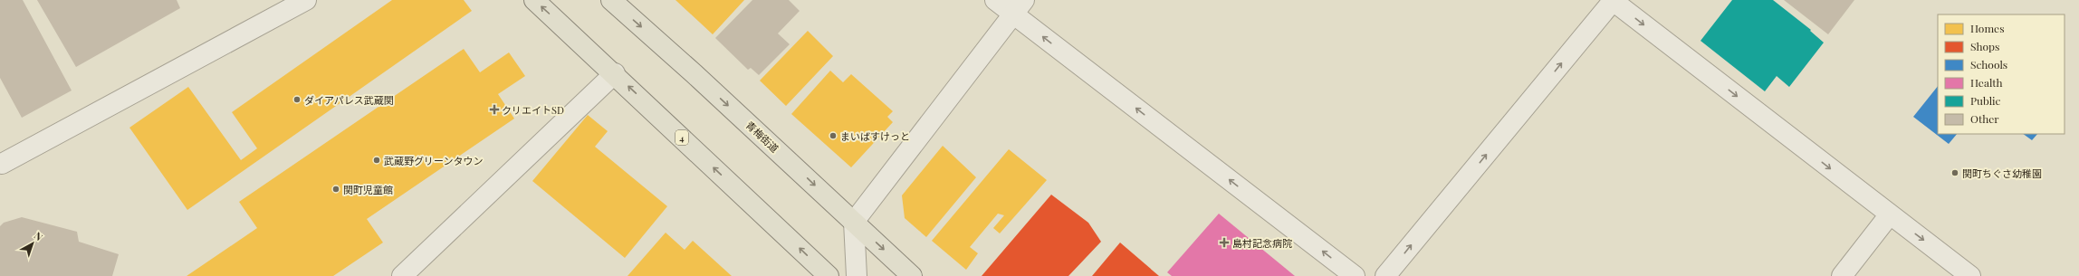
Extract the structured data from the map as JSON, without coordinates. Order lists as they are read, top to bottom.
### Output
{
  "streets": {
    "main road": ["青梅街道", "4"]
  },
  "places": {
    "other": [
      "ダイアパレス武蔵関",
      "まいばすけっと",
      "武蔵野グリーンタウン",
      "関町ちぐさ幼稚園",
      "関町児童館"
    ],
    "health": ["クリエイトSD", "島村記念病院"]
  },
  "legend": [
    "Homes",
    "Shops",
    "Schools",
    "Health",
    "Public",
    "Other"
  ],
  "north": "top right"
}
